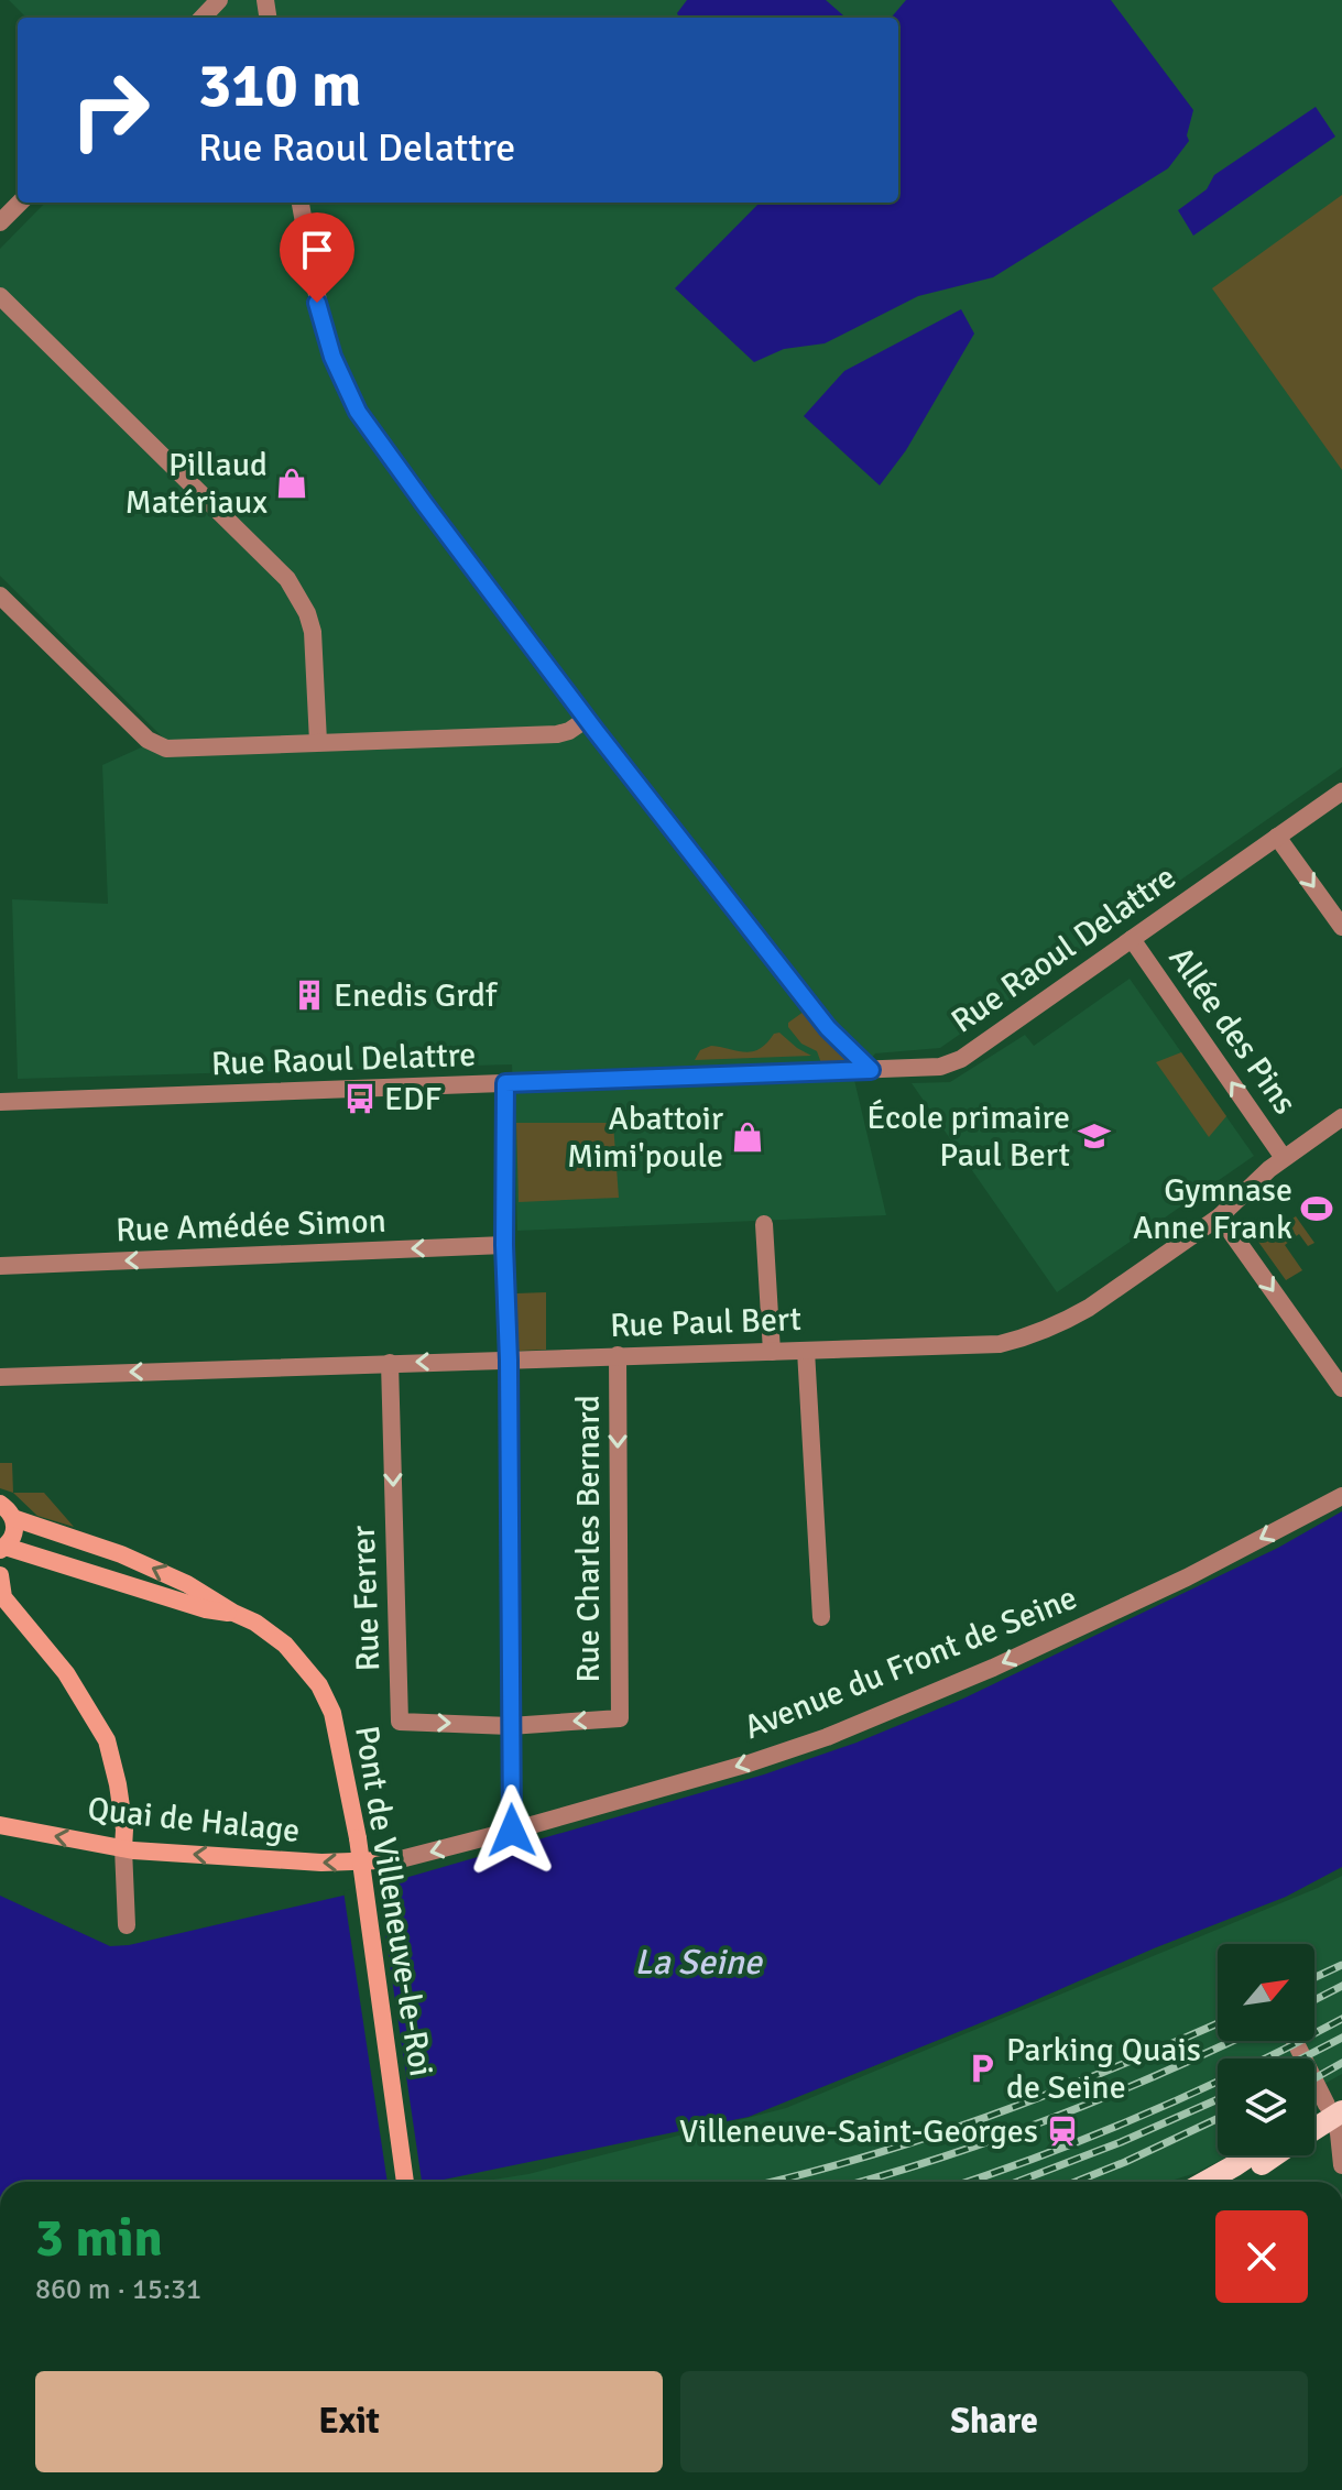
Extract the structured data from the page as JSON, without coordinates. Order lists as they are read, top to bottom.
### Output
{
  "streets": {
    "main road": ["Quai de Halage", "Pont de Villeneuve-le-Roi"],
    "street": [
      "Rue Raoul Delattre",
      "Allée des Pins",
      "Rue Amédée Simon",
      "Rue Paul Bert",
      "Rue Charles Bernard",
      "Rue Ferrer",
      "Avenue du Front de Seine"
    ]
  },
  "crossings": [
    ["Rue Raoul Delattre", "Allée des Pins"],
    ["Allée des Pins", "Rue Paul Bert"],
    ["Rue Paul Bert", "Rue Charles Bernard"],
    ["Rue Paul Bert", "Rue Ferrer"],
    ["Rue Charles Bernard", "Rue Ferrer"],
    ["Avenue du Front de Seine", "Quai de Halage"]
  ],
  "one_way": [
    "Allée des Pins",
    "Rue Amédée Simon",
    "Rue Paul Bert",
    "Avenue du Front de Seine",
    "Quai de Halage"
  ],
  "water": ["La Seine"],
  "places": {
    "shop": ["Pillaud Matériaux", "Abattoir Mimi'poule"],
    "building": ["Enedis Grdf"],
    "bus stop": ["EDF"],
    "school or university": ["École primaire Paul Bert"],
    "sports": ["Gymnase Anne Frank"],
    "parking": ["Parking Quais de Seine"],
    "station": ["Villeneuve-Saint-Georges"]
  },
  "north": "top right",
  "page": {
    "turn": ["310 m", "Rue Raoul Delattre"],
    "heading": ["3 min", "860 m · 15:31"],
    "buttons": ["Exit", "Share"]
  }
}
